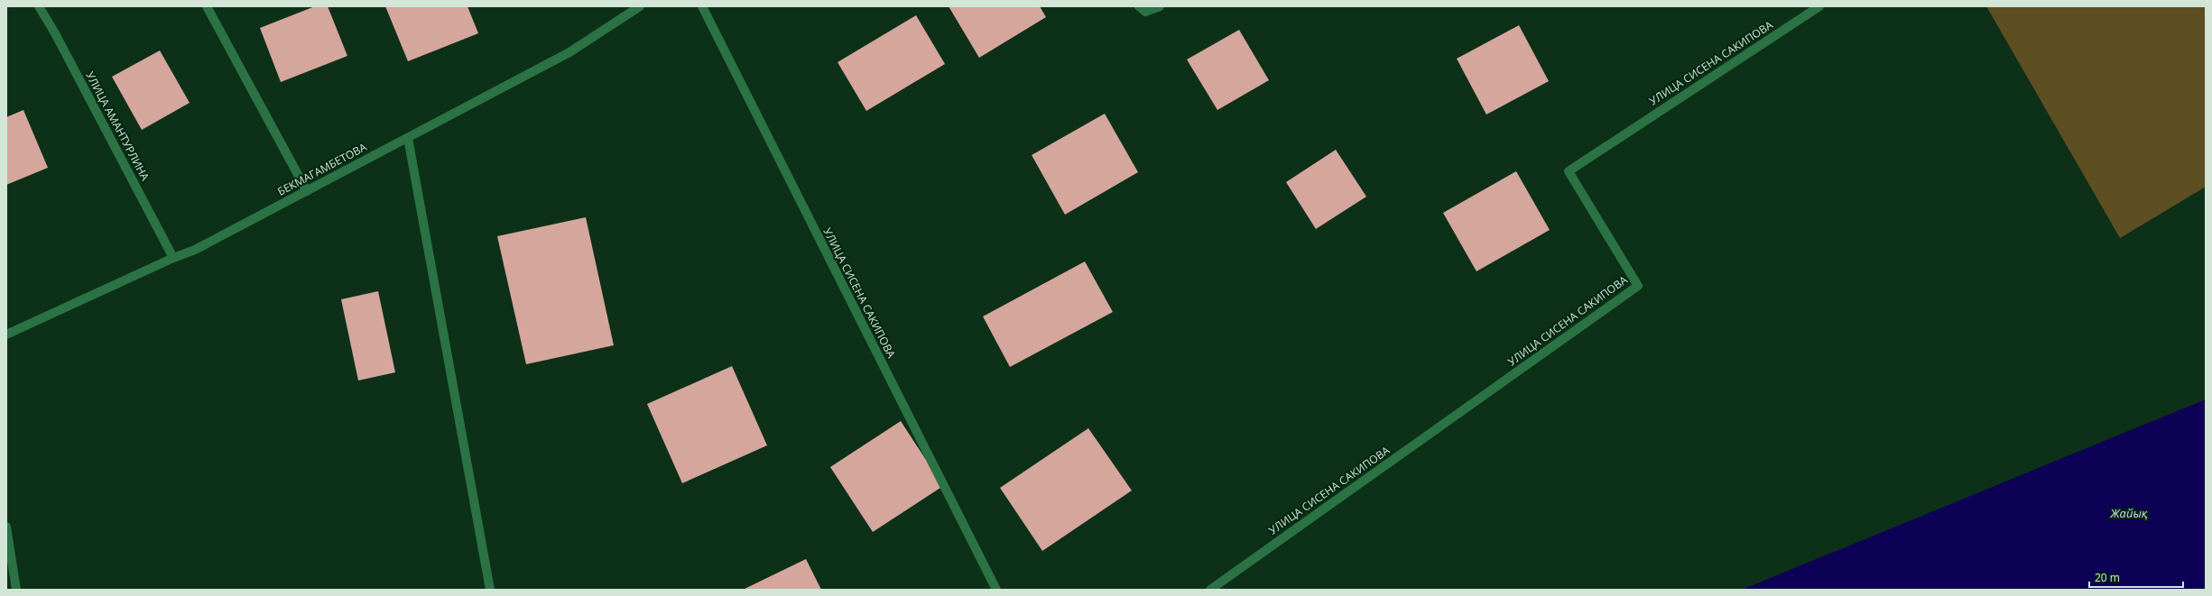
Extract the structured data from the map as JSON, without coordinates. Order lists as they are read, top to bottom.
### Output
{
  "streets": {
    "street": ["УЛИЦА СИСЕНА САКИПОВА", "УЛИЦА АМАНТУРЛИНА", "БЕКМАГАМБЕТОВА"]
  },
  "crossings": [
    ["УЛИЦА АМАНТУРЛИНА", "БЕКМАГАМБЕТОВА"]
  ],
  "water": ["Жайық"],
  "scale_bar": "20 m"
}
